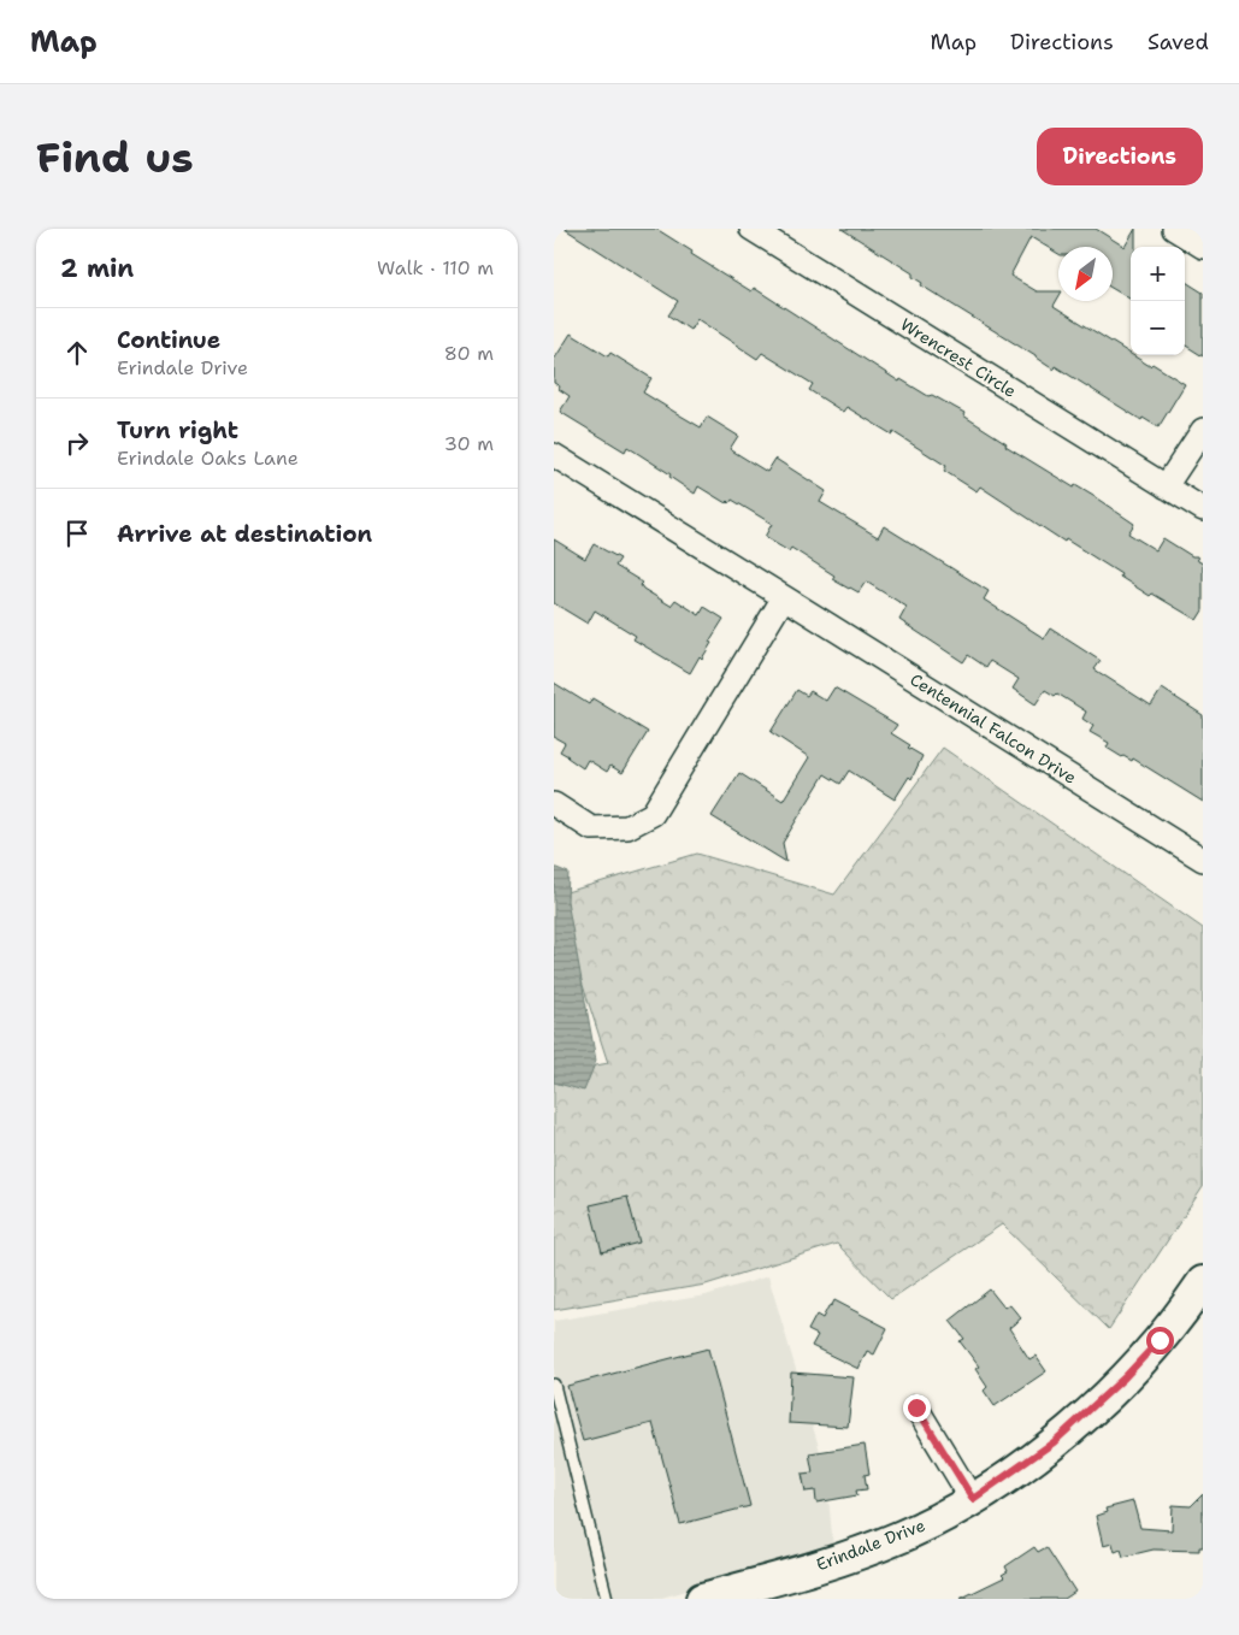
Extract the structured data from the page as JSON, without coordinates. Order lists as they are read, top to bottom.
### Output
{
  "streets": {
    "street": ["Wrencrest Circle", "Centennial Falcon Drive", "Erindale Drive"]
  },
  "north": "bottom left",
  "page": {
    "header": "Map",
    "nav": ["Map", "Directions", "Saved"],
    "buttons": "Directions",
    "title": "Find us",
    "heading": ["2 min", "Walk · 110 m"],
    "map_buttons": ["+", "−"],
    "list": [
      ["Continue", "Erindale Drive", "80 m"],
      ["Turn right", "Erindale Oaks Lane", "30 m"],
      "Arrive at destination"
    ]
  }
}
